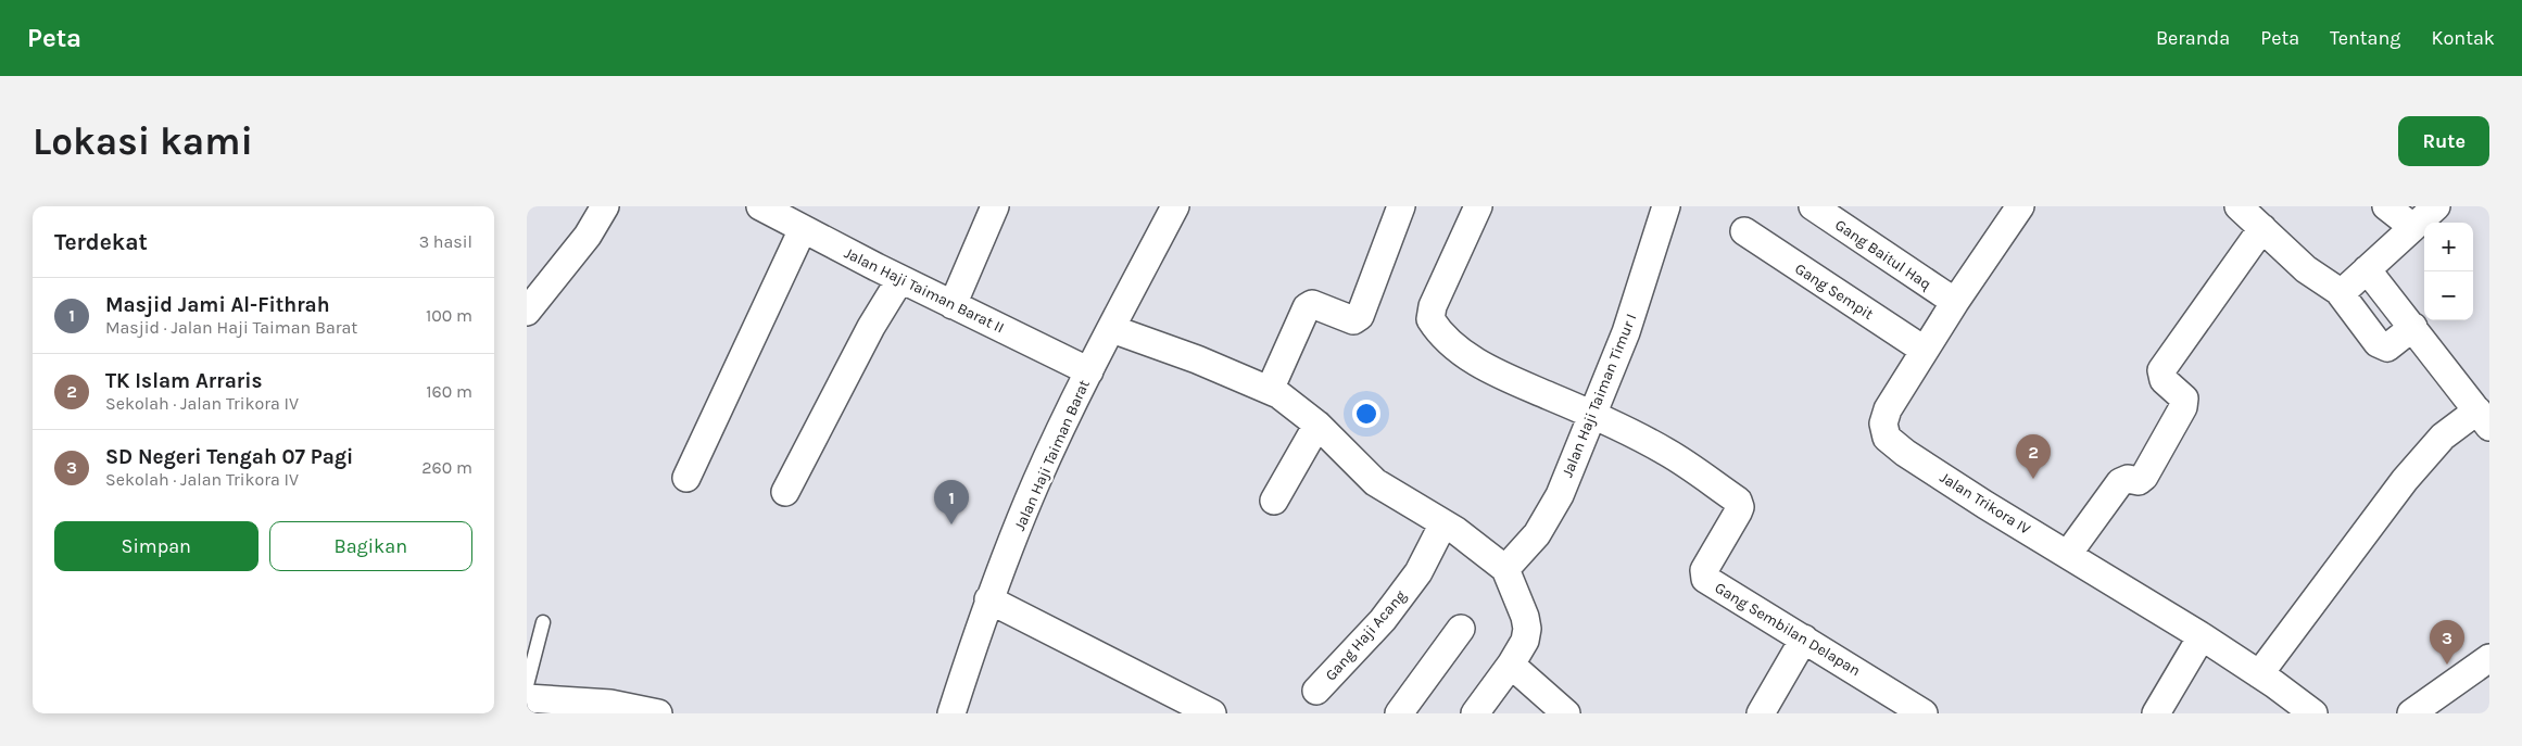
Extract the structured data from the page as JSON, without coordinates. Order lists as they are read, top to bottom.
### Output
{
  "streets": {
    "street": [
      "Gang Baitul Haq",
      "Jalan Haji Taiman Barat II",
      "Gang Sempit",
      "Jalan Haji Taiman Timur I",
      "Jalan Haji Taiman Barat",
      "Jalan Trikora IV",
      "Gang Sembilan Delapan",
      "Gang Haji Acang"
    ]
  },
  "crossings": [
    ["Gang Baitul Haq", "Jalan Trikora IV"],
    ["Jalan Haji Taiman Barat II", "Jalan Haji Taiman Barat"],
    ["Gang Sempit", "Jalan Trikora IV"],
    ["Jalan Haji Taiman Timur I", "Gang Sembilan Delapan"]
  ],
  "page": {
    "header": "Peta",
    "nav": [
      "Beranda",
      "Peta",
      "Tentang",
      "Kontak"
    ],
    "buttons": [
      "Rute",
      ["Simpan", "Bagikan"]
    ],
    "title": "Lokasi kami",
    "heading": ["Terdekat", "3 hasil"],
    "map_buttons": ["+", "−"],
    "list": [
      {
        "mark": "1",
        "name": "Masjid Jami Al-Fithrah",
        "note": "Masjid · Jalan Haji Taiman Barat",
        "value": "100 m"
      },
      {
        "mark": "2",
        "name": "TK Islam Arraris",
        "note": "Sekolah · Jalan Trikora IV",
        "value": "160 m"
      },
      {
        "mark": "3",
        "name": "SD Negeri Tengah 07 Pagi",
        "note": "Sekolah · Jalan Trikora IV",
        "value": "260 m"
      }
    ],
    "pins": ["2", "1", "3"]
  }
}
